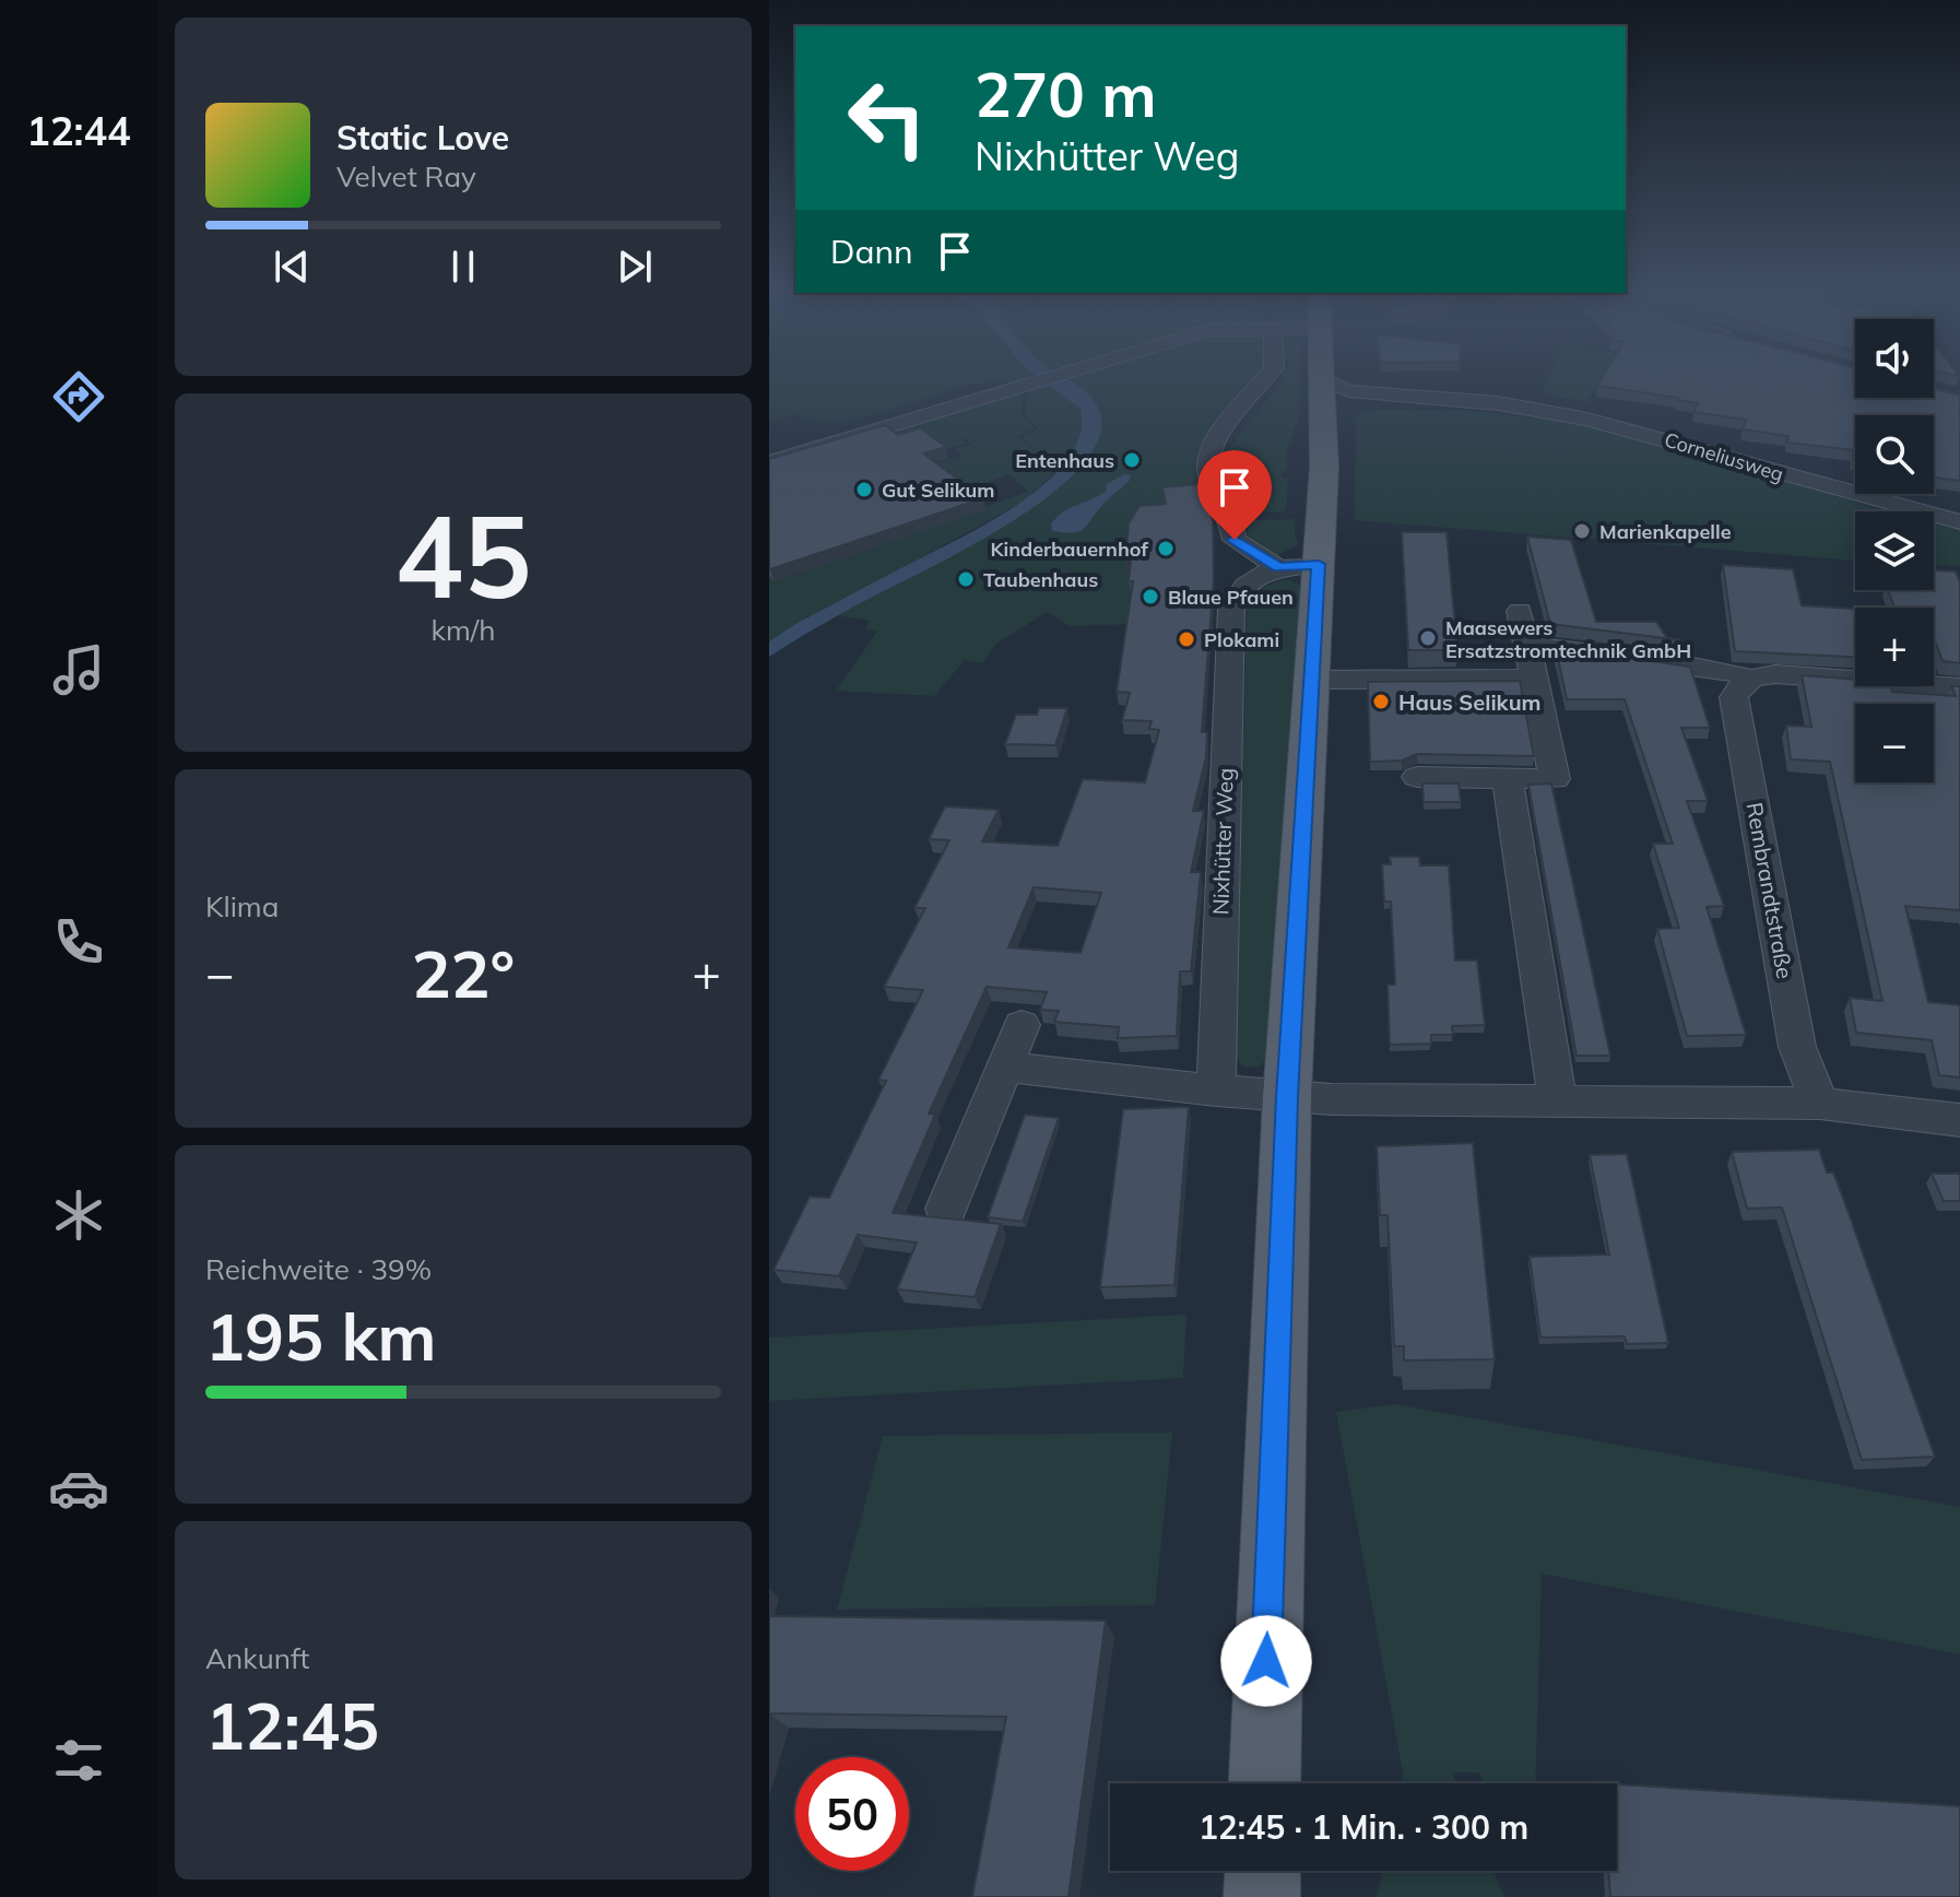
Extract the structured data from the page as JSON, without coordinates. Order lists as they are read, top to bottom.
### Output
{
  "streets": {
    "street": ["Corneliusweg", "Nixhütter Weg", "Rembrandtstraße"]
  },
  "places": [
    "Entenhaus",
    "Gut Selikum",
    "Marienkapelle",
    "Kinderbauernhof",
    "Taubenhaus",
    "Blaue Pfauen",
    "Maasewers Ersatzstromtechnik GmbH",
    "Plokami",
    "Haus Selikum"
  ],
  "page": {
    "tabs": "12:44",
    "turn": ["270 m", "Nixhütter Weg"],
    "song": ["Static Love", "Velvet Ray"],
    "then": "Dann",
    "map_buttons": ["+", "−"],
    "tile": [
      ["45", "km/h"],
      "Klima",
      ["Reichweite · 39%", "195 km"],
      ["Ankunft", "12:45"]
    ],
    "heat": ["−", "22°", "+"],
    "limit": "50",
    "trip": "12:45 · 1 Min. · 300 m"
  }
}
